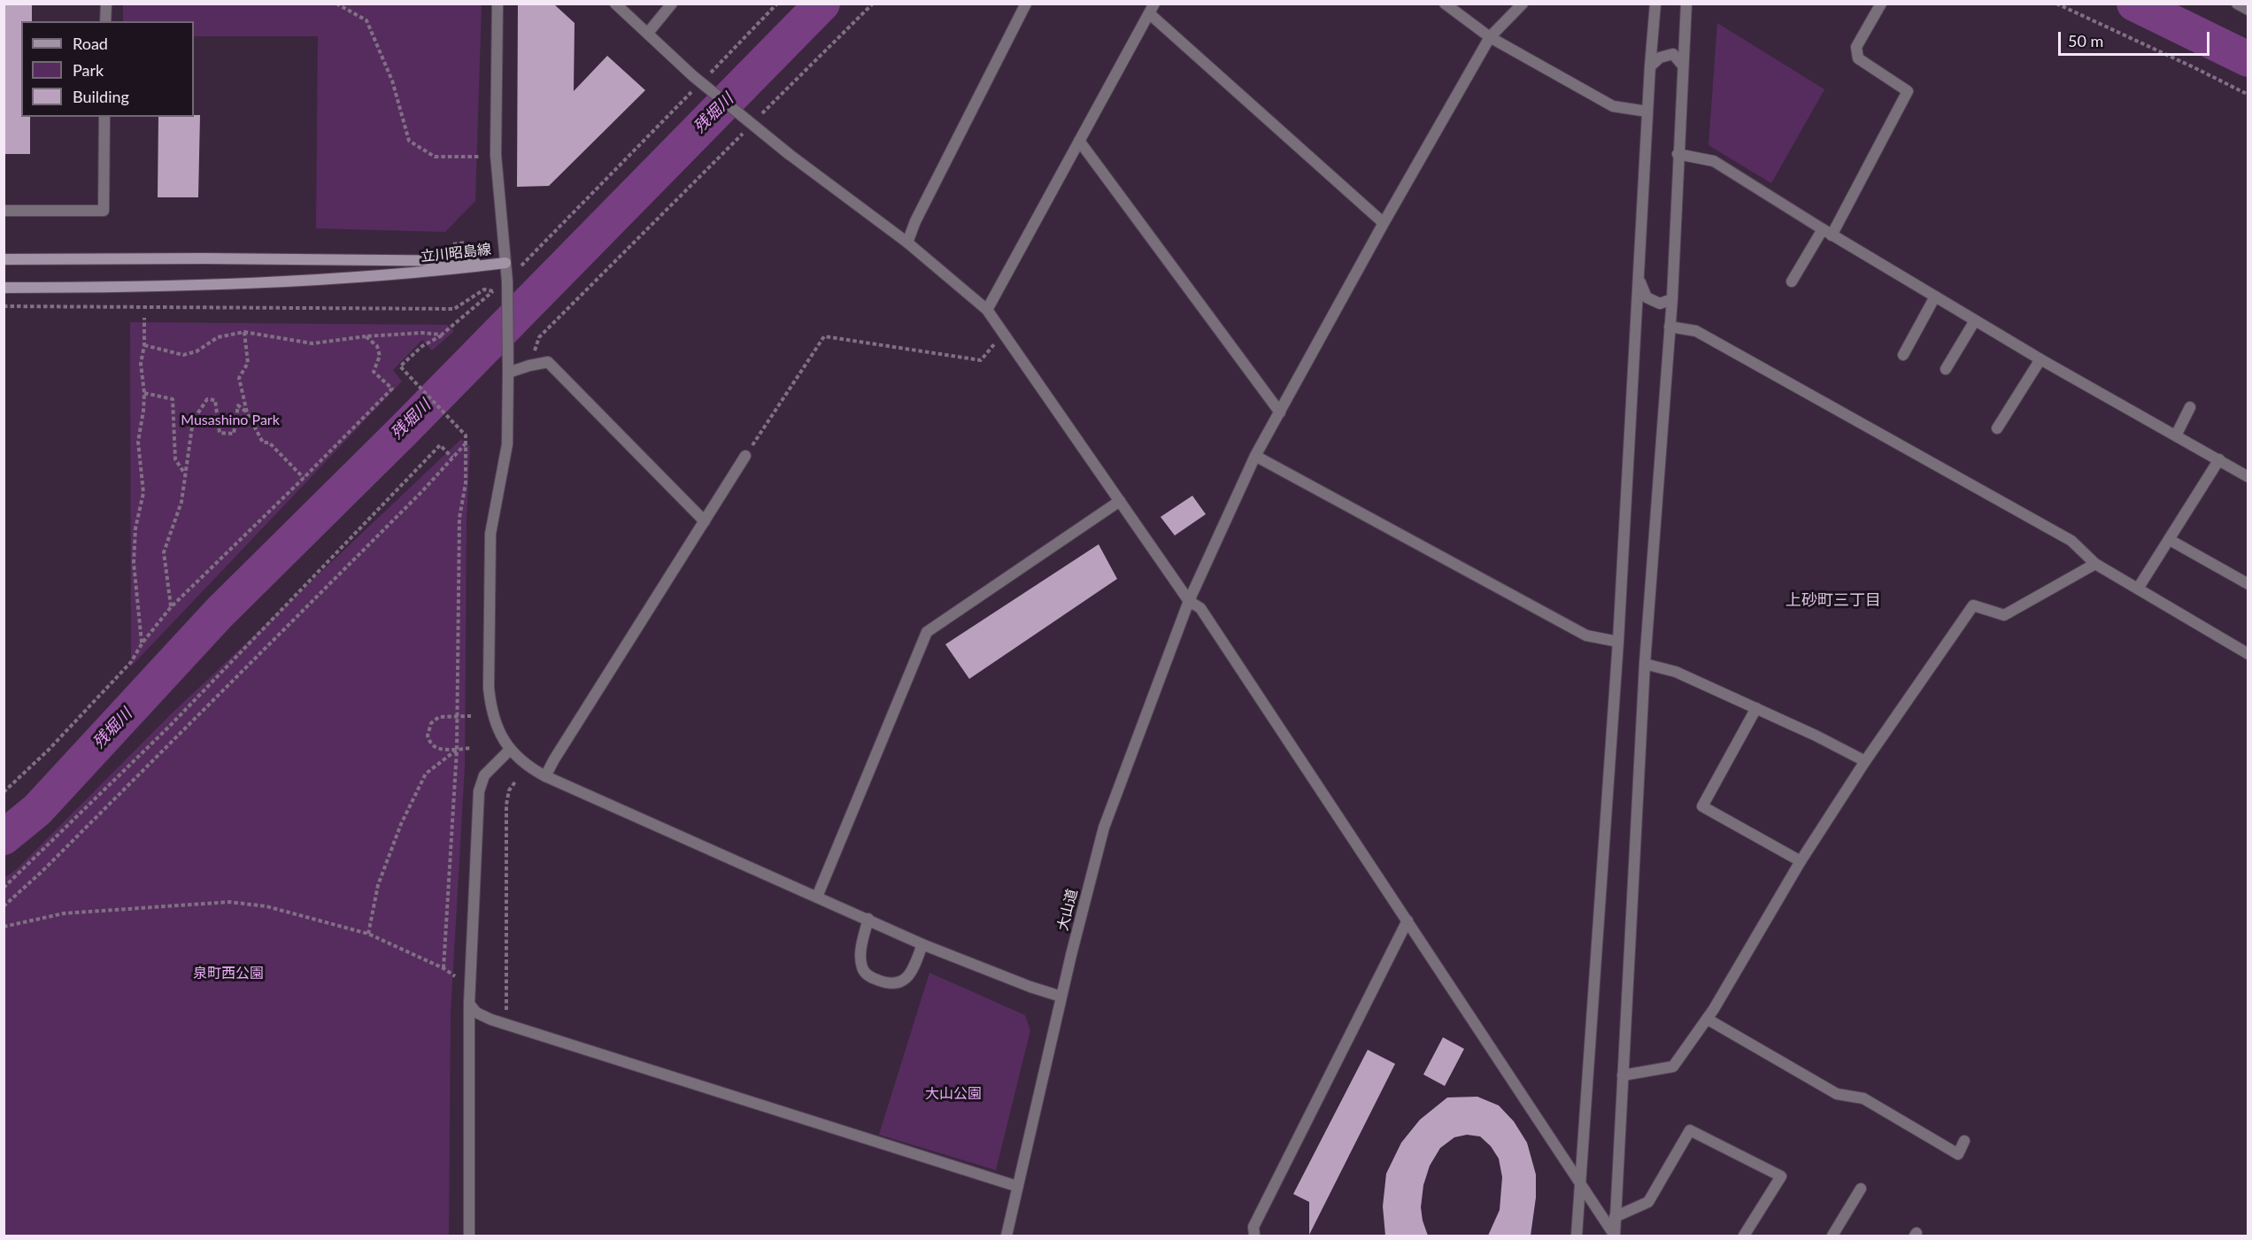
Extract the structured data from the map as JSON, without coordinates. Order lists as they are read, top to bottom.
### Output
{
  "streets": {
    "main road": ["立川昭島線"],
    "street": ["大山道"]
  },
  "districts": ["上砂町三丁目"],
  "water": ["残堀川"],
  "parks": ["Musashino Park", "泉町西公園", "大山公園"],
  "legend": ["Road", "Park", "Building"],
  "scale_bar": "50 m"
}
